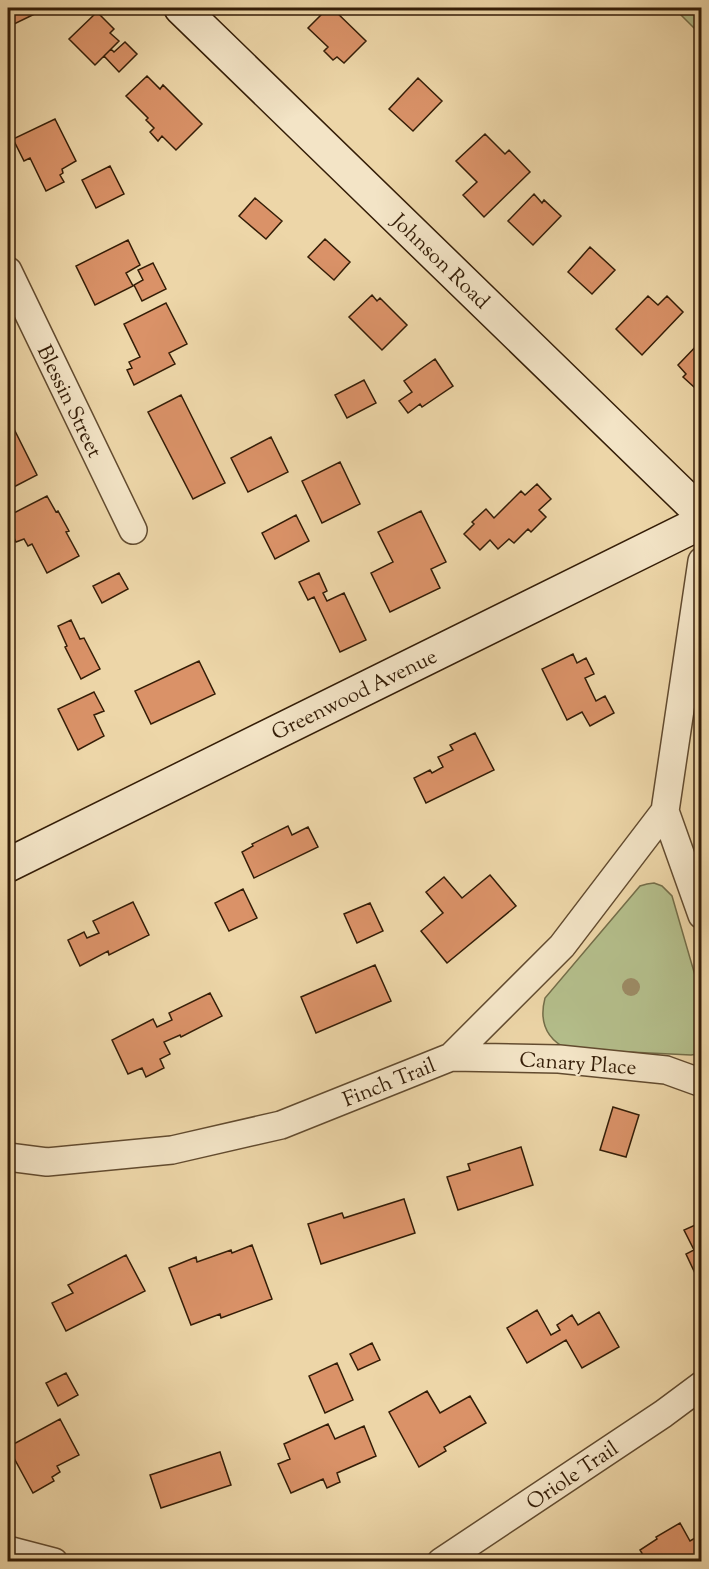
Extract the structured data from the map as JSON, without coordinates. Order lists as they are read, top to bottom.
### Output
{
  "streets": {
    "street": [
      "Johnson Road",
      "Blessin Street",
      "Greenwood Avenue",
      "Canary Place",
      "Finch Trail",
      "Oriole Trail"
    ]
  },
  "crossings": [
    ["Canary Place", "Finch Trail"]
  ]
}
